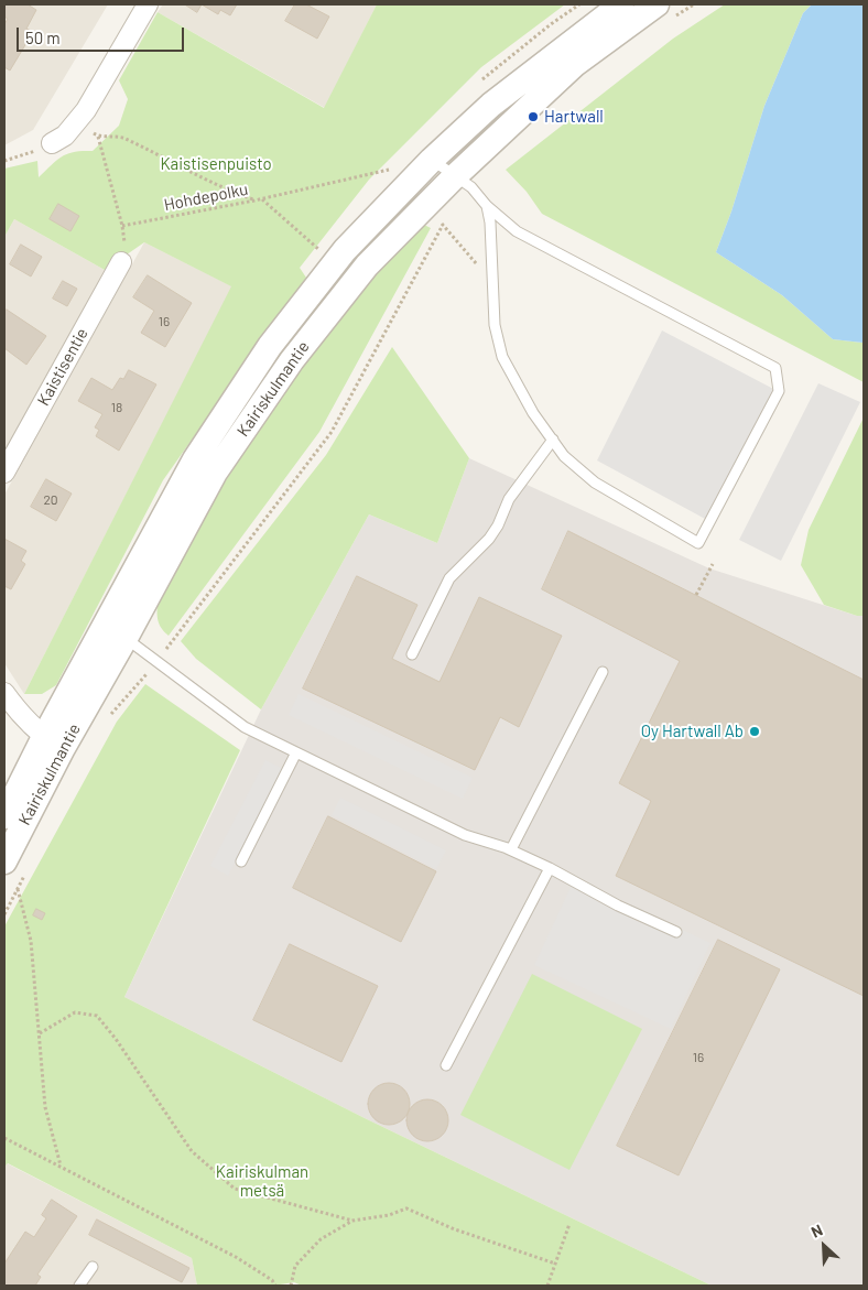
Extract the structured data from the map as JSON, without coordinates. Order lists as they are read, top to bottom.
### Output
{
  "streets": {
    "street": ["Kaistisentie", "Kairiskulmantie"],
    "path": ["Hohdepolku"]
  },
  "parks": ["Kaistisenpuisto", "Kairiskulman metsä"],
  "places": ["Hartwall", "Oy Hartwall Ab"],
  "house_numbers": [
    "16",
    "18",
    "20",
    "16"
  ],
  "scale_bar": "50 m",
  "north": "top left"
}
